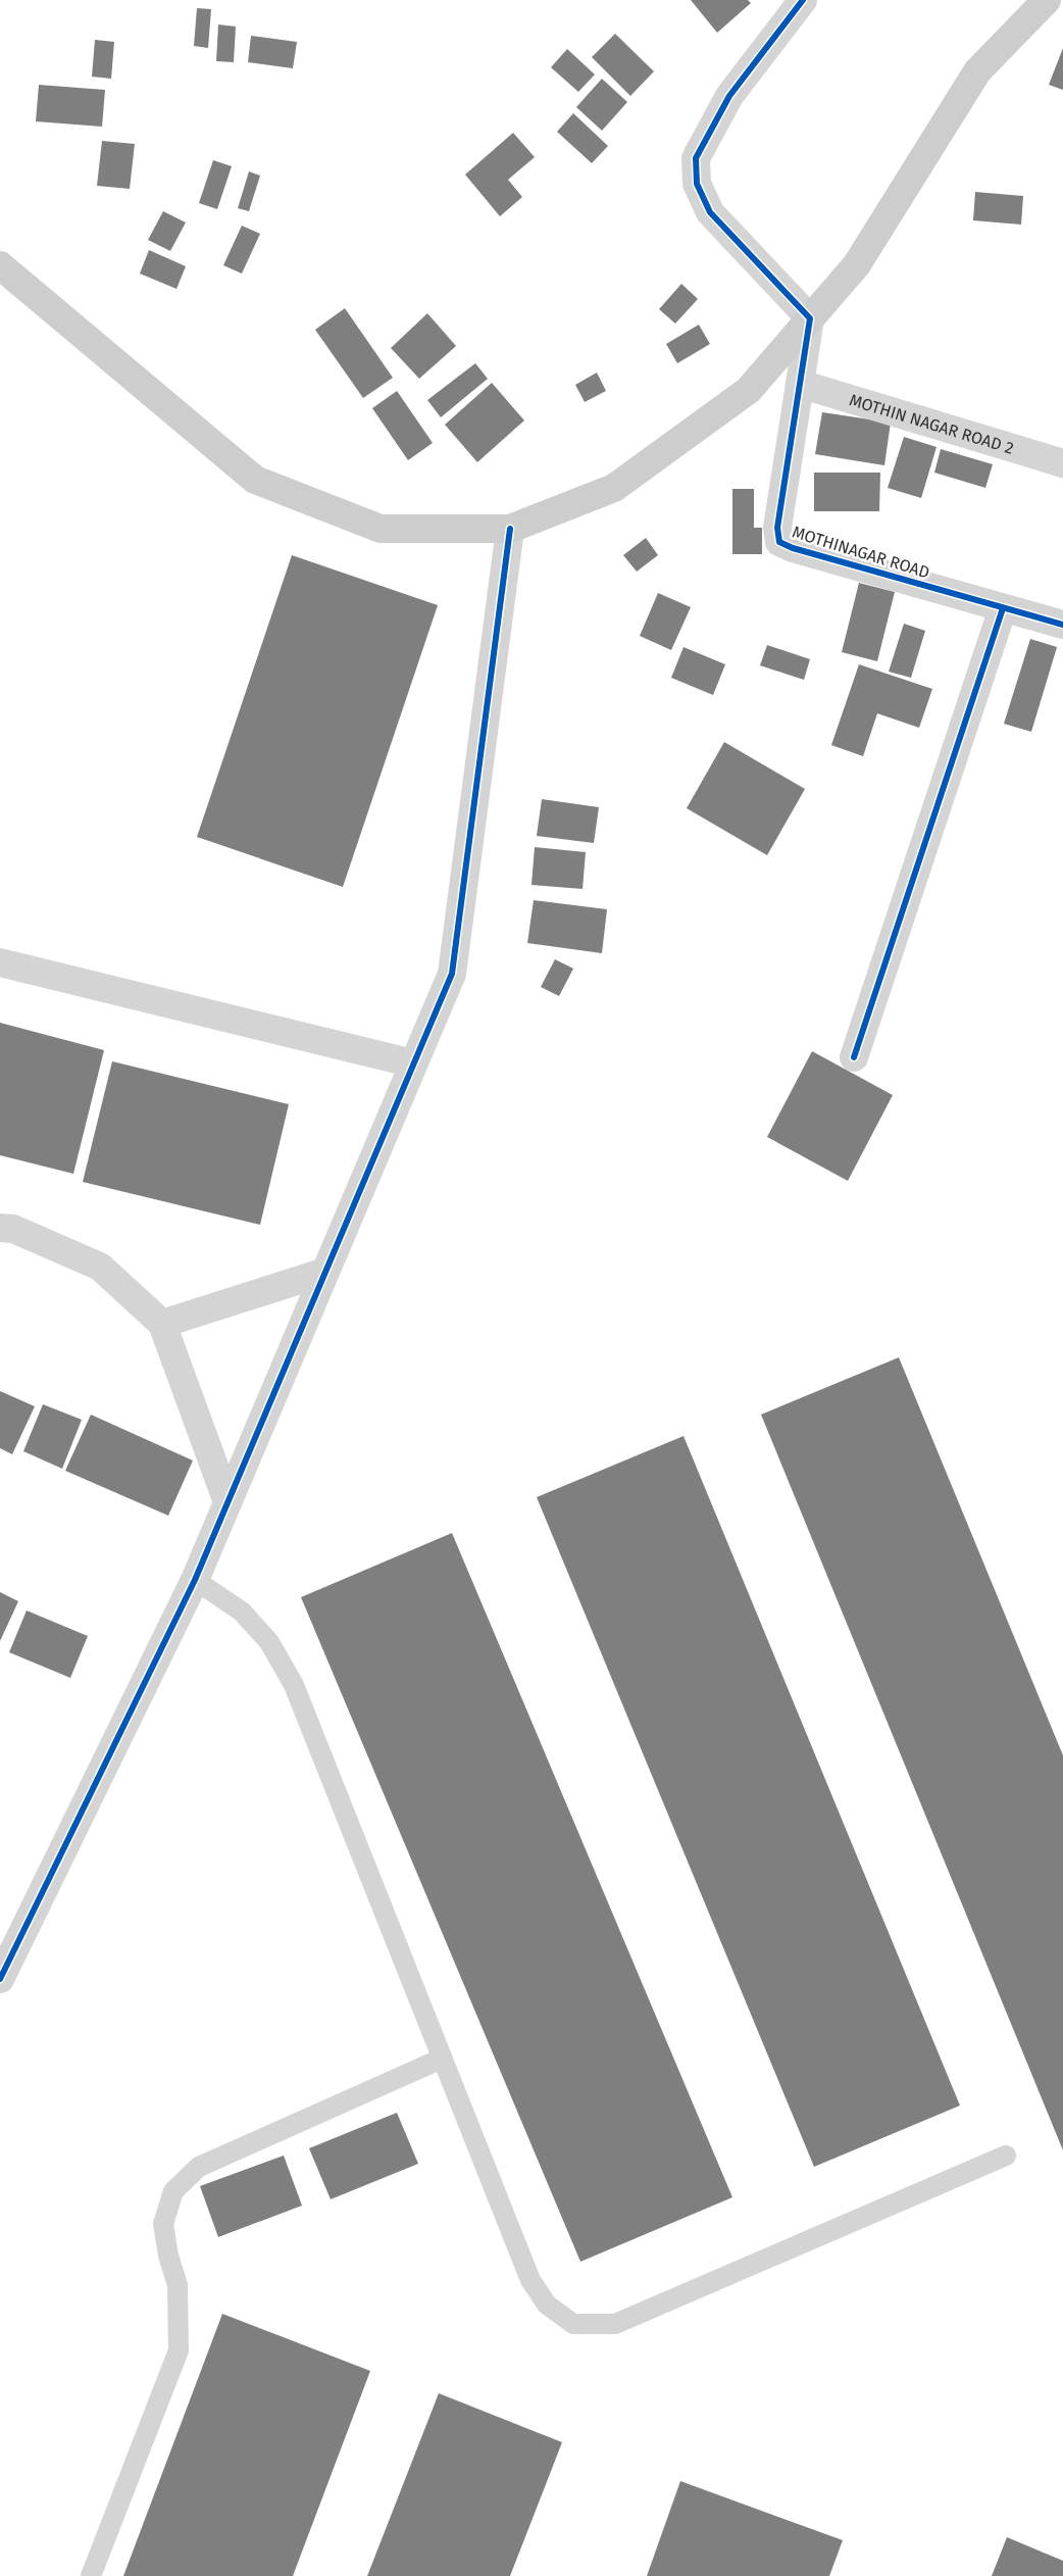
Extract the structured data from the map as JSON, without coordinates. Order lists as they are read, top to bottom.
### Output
{
  "streets": {
    "street": ["MOTHIN NAGAR ROAD 2", "MOTHINAGAR ROAD"]
  },
  "crossings": [
    ["MOTHIN NAGAR ROAD 2", "MOTHINAGAR ROAD"]
  ]
}
